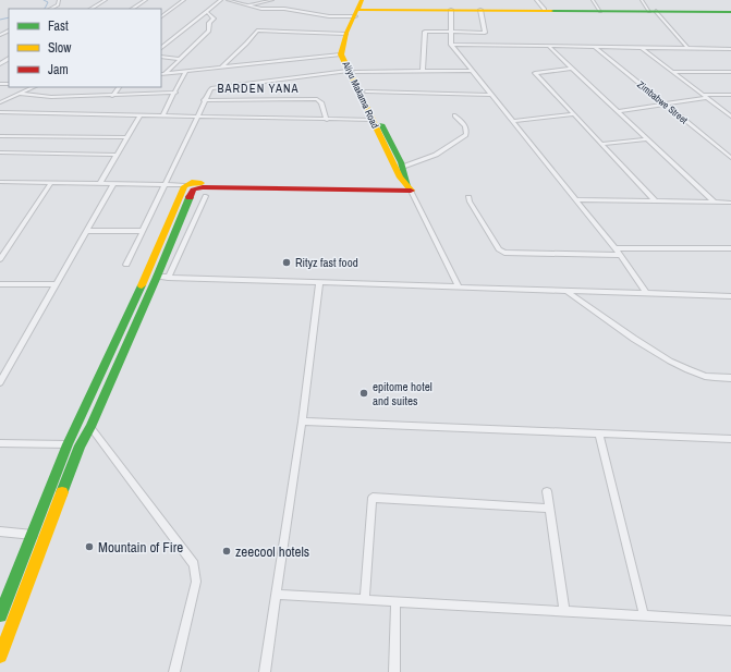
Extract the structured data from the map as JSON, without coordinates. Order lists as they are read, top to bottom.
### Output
{
  "streets": {
    "street": ["Aliyu Makama Road", "Zimbabwe Street"]
  },
  "districts": ["BARDEN YANA"],
  "places": [
    "Rityz fast food",
    "epitome hotel and suites",
    "Mountain of Fire",
    "zeecool hotels"
  ],
  "legend": ["Fast", "Slow", "Jam"]
}
